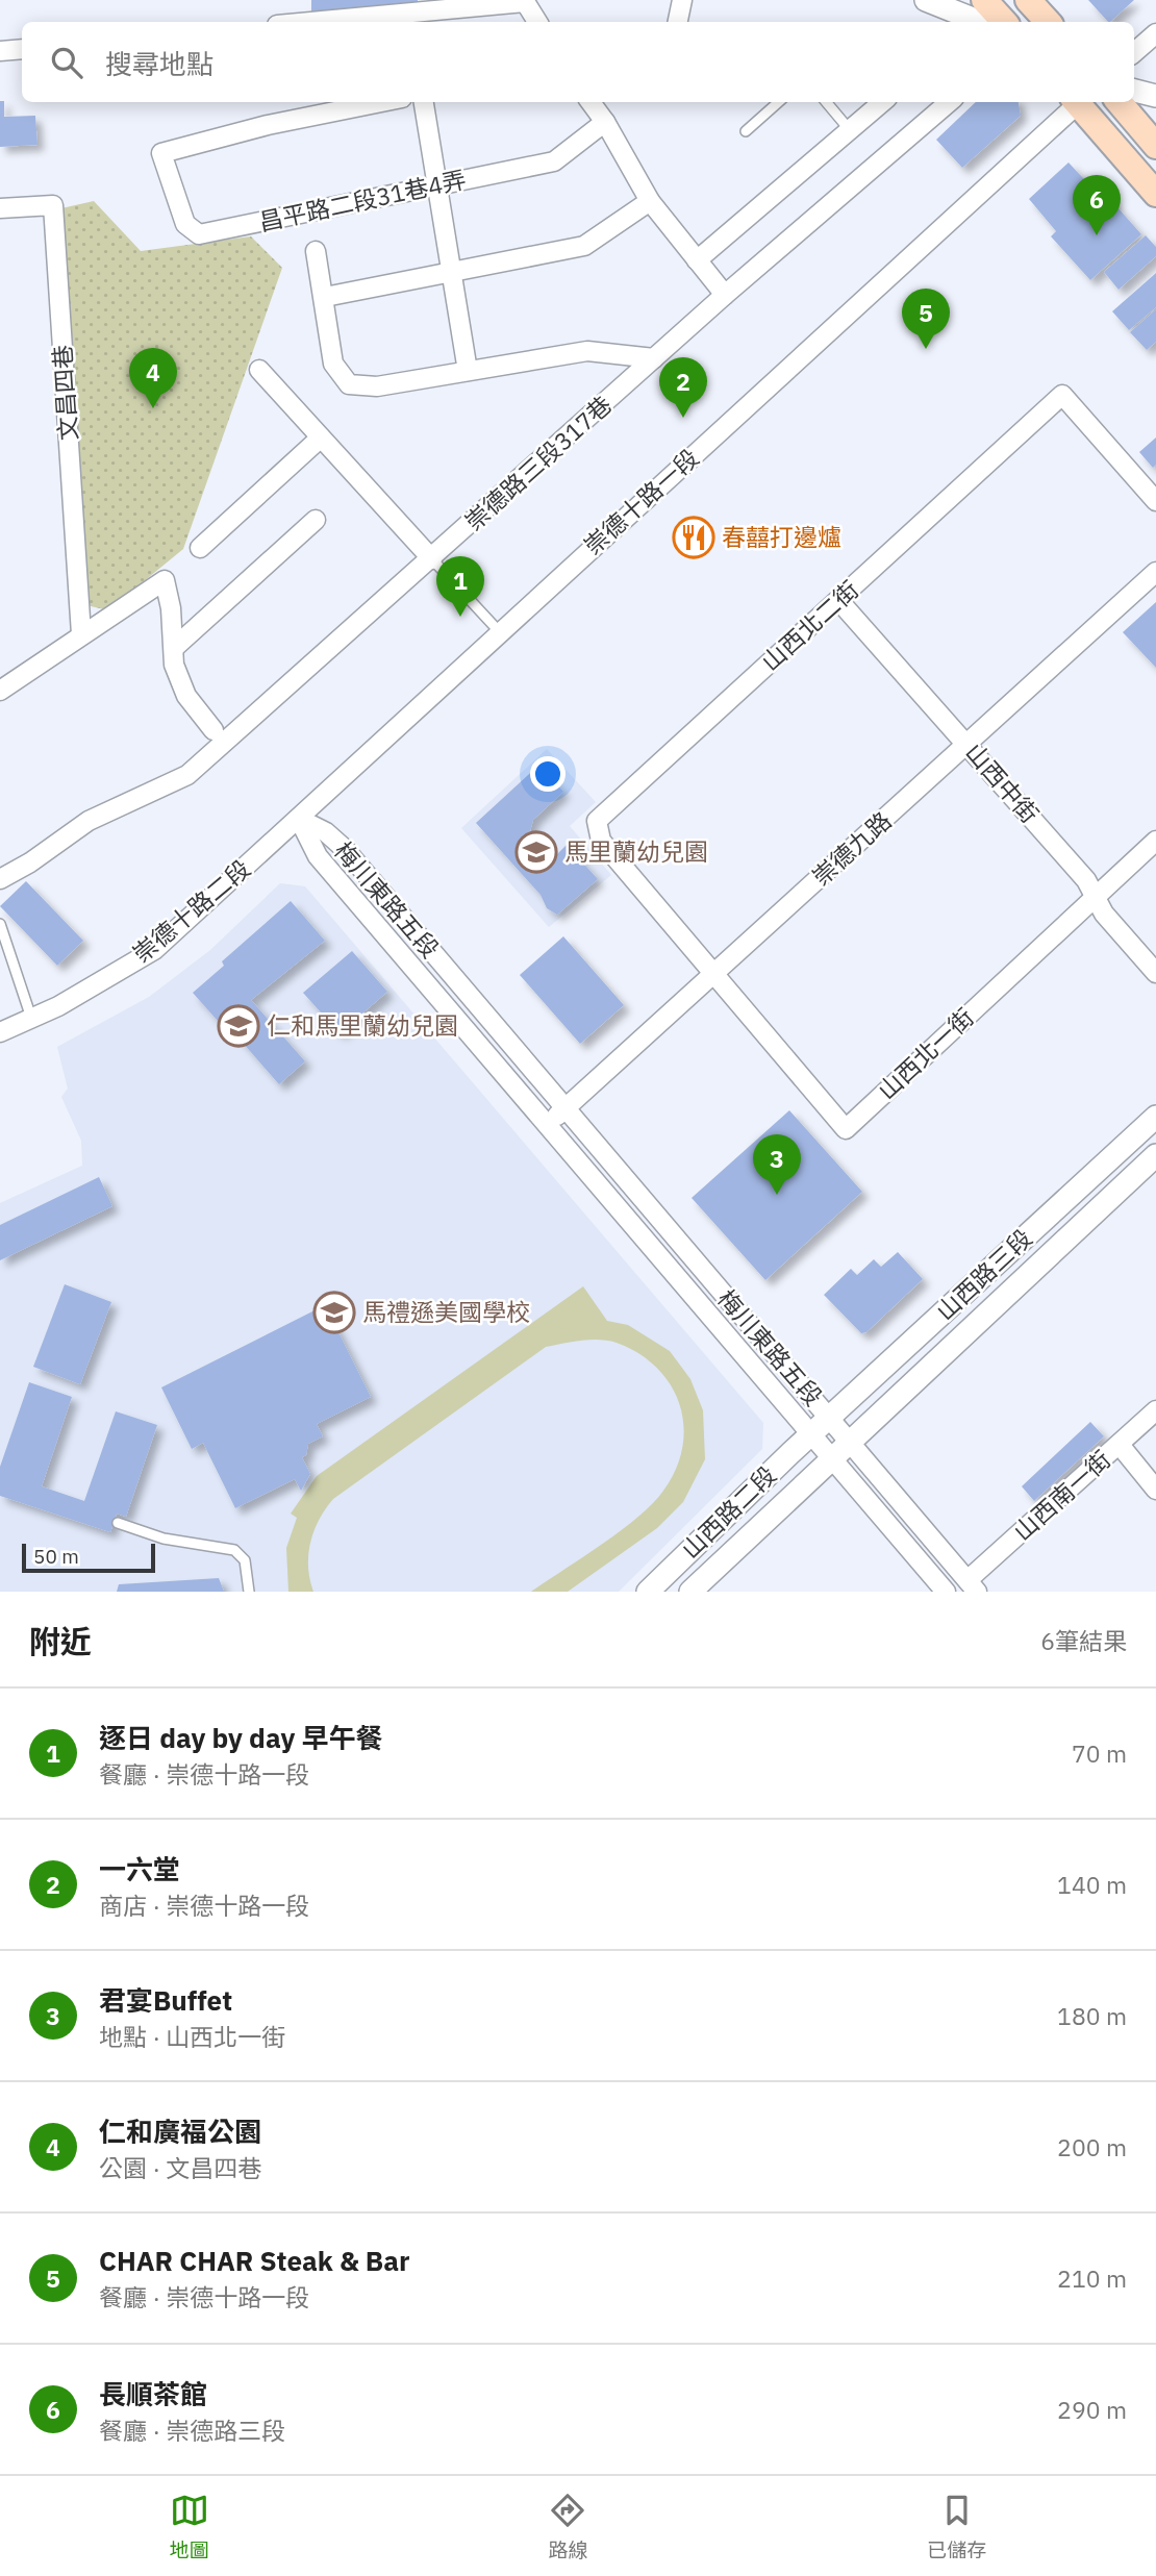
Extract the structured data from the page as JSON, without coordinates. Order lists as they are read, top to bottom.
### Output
{
  "streets": {
    "street": [
      "昌平路二段31巷4弄",
      "文昌四巷",
      "崇德路三段317巷",
      "崇德十路一段",
      "山西北二街",
      "山西中街",
      "崇德九路",
      "梅川東路五段",
      "崇德十路二段",
      "山西北一街",
      "山西路三段",
      "山西南一街",
      "山西路二段"
    ]
  },
  "crossings": [
    ["崇德十路一段", "梅川東路五段"],
    ["崇德十路一段", "崇德十路二段"],
    ["山西北二街", "山西中街"],
    ["山西北二街", "崇德九路"],
    ["山西北二街", "山西北一街"],
    ["山西中街", "崇德九路"],
    ["山西中街", "山西北一街"],
    ["崇德九路", "梅川東路五段"],
    ["崇德九路", "山西北一街"],
    ["梅川東路五段", "崇德十路二段"],
    ["梅川東路五段", "山西路三段"],
    ["梅川東路五段", "山西南一街"],
    ["梅川東路五段", "山西路二段"],
    ["山西路三段", "山西路二段"]
  ],
  "places": {
    "restaurant": ["春囍打邊爐"],
    "school or university": ["馬里蘭幼兒園", "仁和馬里蘭幼兒園", "馬禮遜美國學校"]
  },
  "scale_bar": "50 m",
  "page": {
    "search": "搜尋地點",
    "pins": [
      "6",
      "5",
      "4",
      "2",
      "1",
      "3"
    ],
    "scale": "50 m",
    "heading": ["附近", "6筆結果"],
    "list": [
      {
        "mark": "1",
        "name": "逐日 day by day 早午餐",
        "note": "餐廳 · 崇德十路一段",
        "value": "70 m"
      },
      {
        "mark": "2",
        "name": "一六堂",
        "note": "商店 · 崇德十路一段",
        "value": "140 m"
      },
      {
        "mark": "3",
        "name": "君宴Buffet",
        "note": "地點 · 山西北一街",
        "value": "180 m"
      },
      {
        "mark": "4",
        "name": "仁和廣福公園",
        "note": "公園 · 文昌四巷",
        "value": "200 m"
      },
      {
        "mark": "5",
        "name": "CHAR CHAR Steak & Bar",
        "note": "餐廳 · 崇德十路一段",
        "value": "210 m"
      },
      {
        "mark": "6",
        "name": "長順茶館",
        "note": "餐廳 · 崇德路三段",
        "value": "290 m"
      }
    ],
    "nav": ["地圖", "路線", "已儲存"]
  }
}
